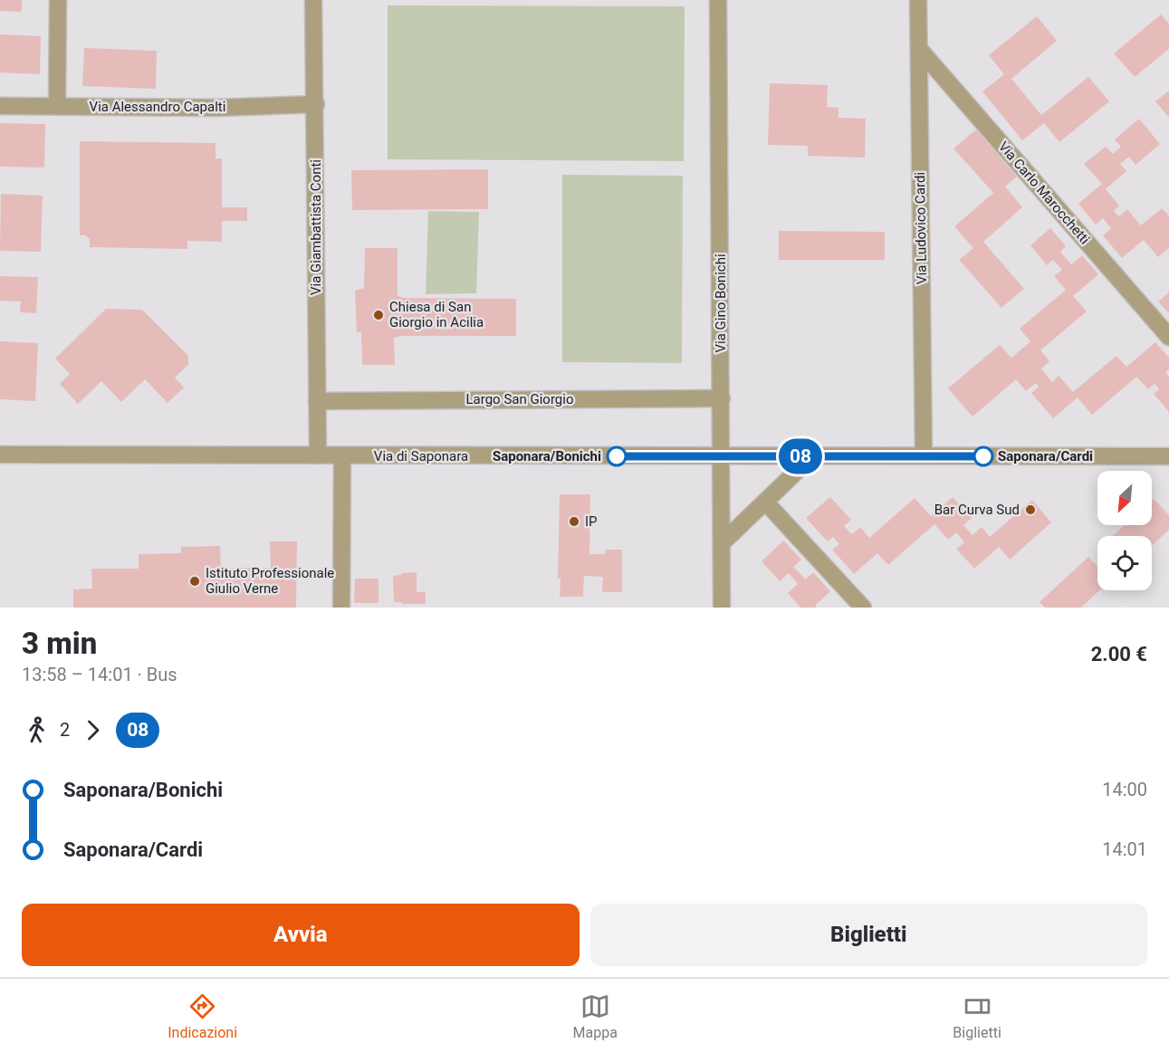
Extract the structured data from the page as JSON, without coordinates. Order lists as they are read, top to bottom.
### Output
{
  "streets": {
    "street": [
      "Via Alessandro Capalti",
      "Via Carlo Marocchetti",
      "Via Giambattista Conti",
      "Via Ludovico Cardi",
      "Via Gino Bonichi",
      "Largo San Giorgio",
      "Via di Saponara"
    ]
  },
  "crossings": [
    ["Via Alessandro Capalti", "Via Giambattista Conti"],
    ["Via Carlo Marocchetti", "Via Ludovico Cardi"],
    ["Via Giambattista Conti", "Largo San Giorgio"],
    ["Via Giambattista Conti", "Via di Saponara"],
    ["Via Ludovico Cardi", "Via di Saponara"],
    ["Via Gino Bonichi", "Largo San Giorgio"],
    ["Via Gino Bonichi", "Via di Saponara"]
  ],
  "places": [
    "Chiesa di San Giorgio in Acilia",
    "Saponara/Bonichi",
    "Saponara/Cardi",
    "Bar Curva Sud",
    "IP",
    "Istituto Professionale Giulio Verne"
  ],
  "lines": ["bus line 08"],
  "north": "bottom left",
  "page": {
    "on_map": "08",
    "heading": ["3 min", "13:58 – 14:01 · Bus", "2.00 €"],
    "legs": ["2", "08"],
    "list": [
      {
        "name": "Saponara/Bonichi",
        "value": "14:00"
      },
      {
        "name": "Saponara/Cardi",
        "value": "14:01"
      }
    ],
    "buttons": ["Avvia", "Biglietti"],
    "tabs": ["Indicazioni", "Mappa", "Biglietti"]
  }
}
